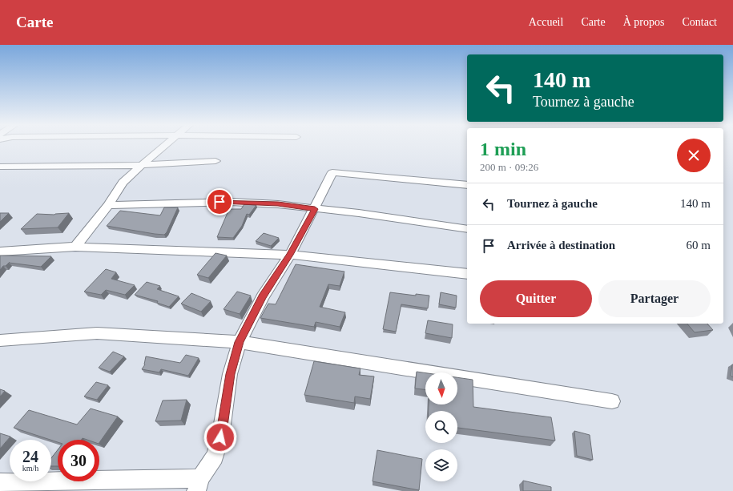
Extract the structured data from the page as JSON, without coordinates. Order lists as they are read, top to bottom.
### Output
{
  "north": "bottom",
  "page": {
    "header": "Carte",
    "nav": [
      "Accueil",
      "Carte",
      "À propos",
      "Contact"
    ],
    "turn": ["140 m", "Tournez à gauche"],
    "heading": ["1 min", "200 m · 09:26"],
    "list": [
      {
        "name": "Tournez à gauche",
        "value": "140 m"
      },
      {
        "name": "Arrivée à destination",
        "value": "60 m"
      }
    ],
    "buttons": ["Quitter", "Partager"],
    "speed": "24 km/h",
    "limit": "30"
  }
}
